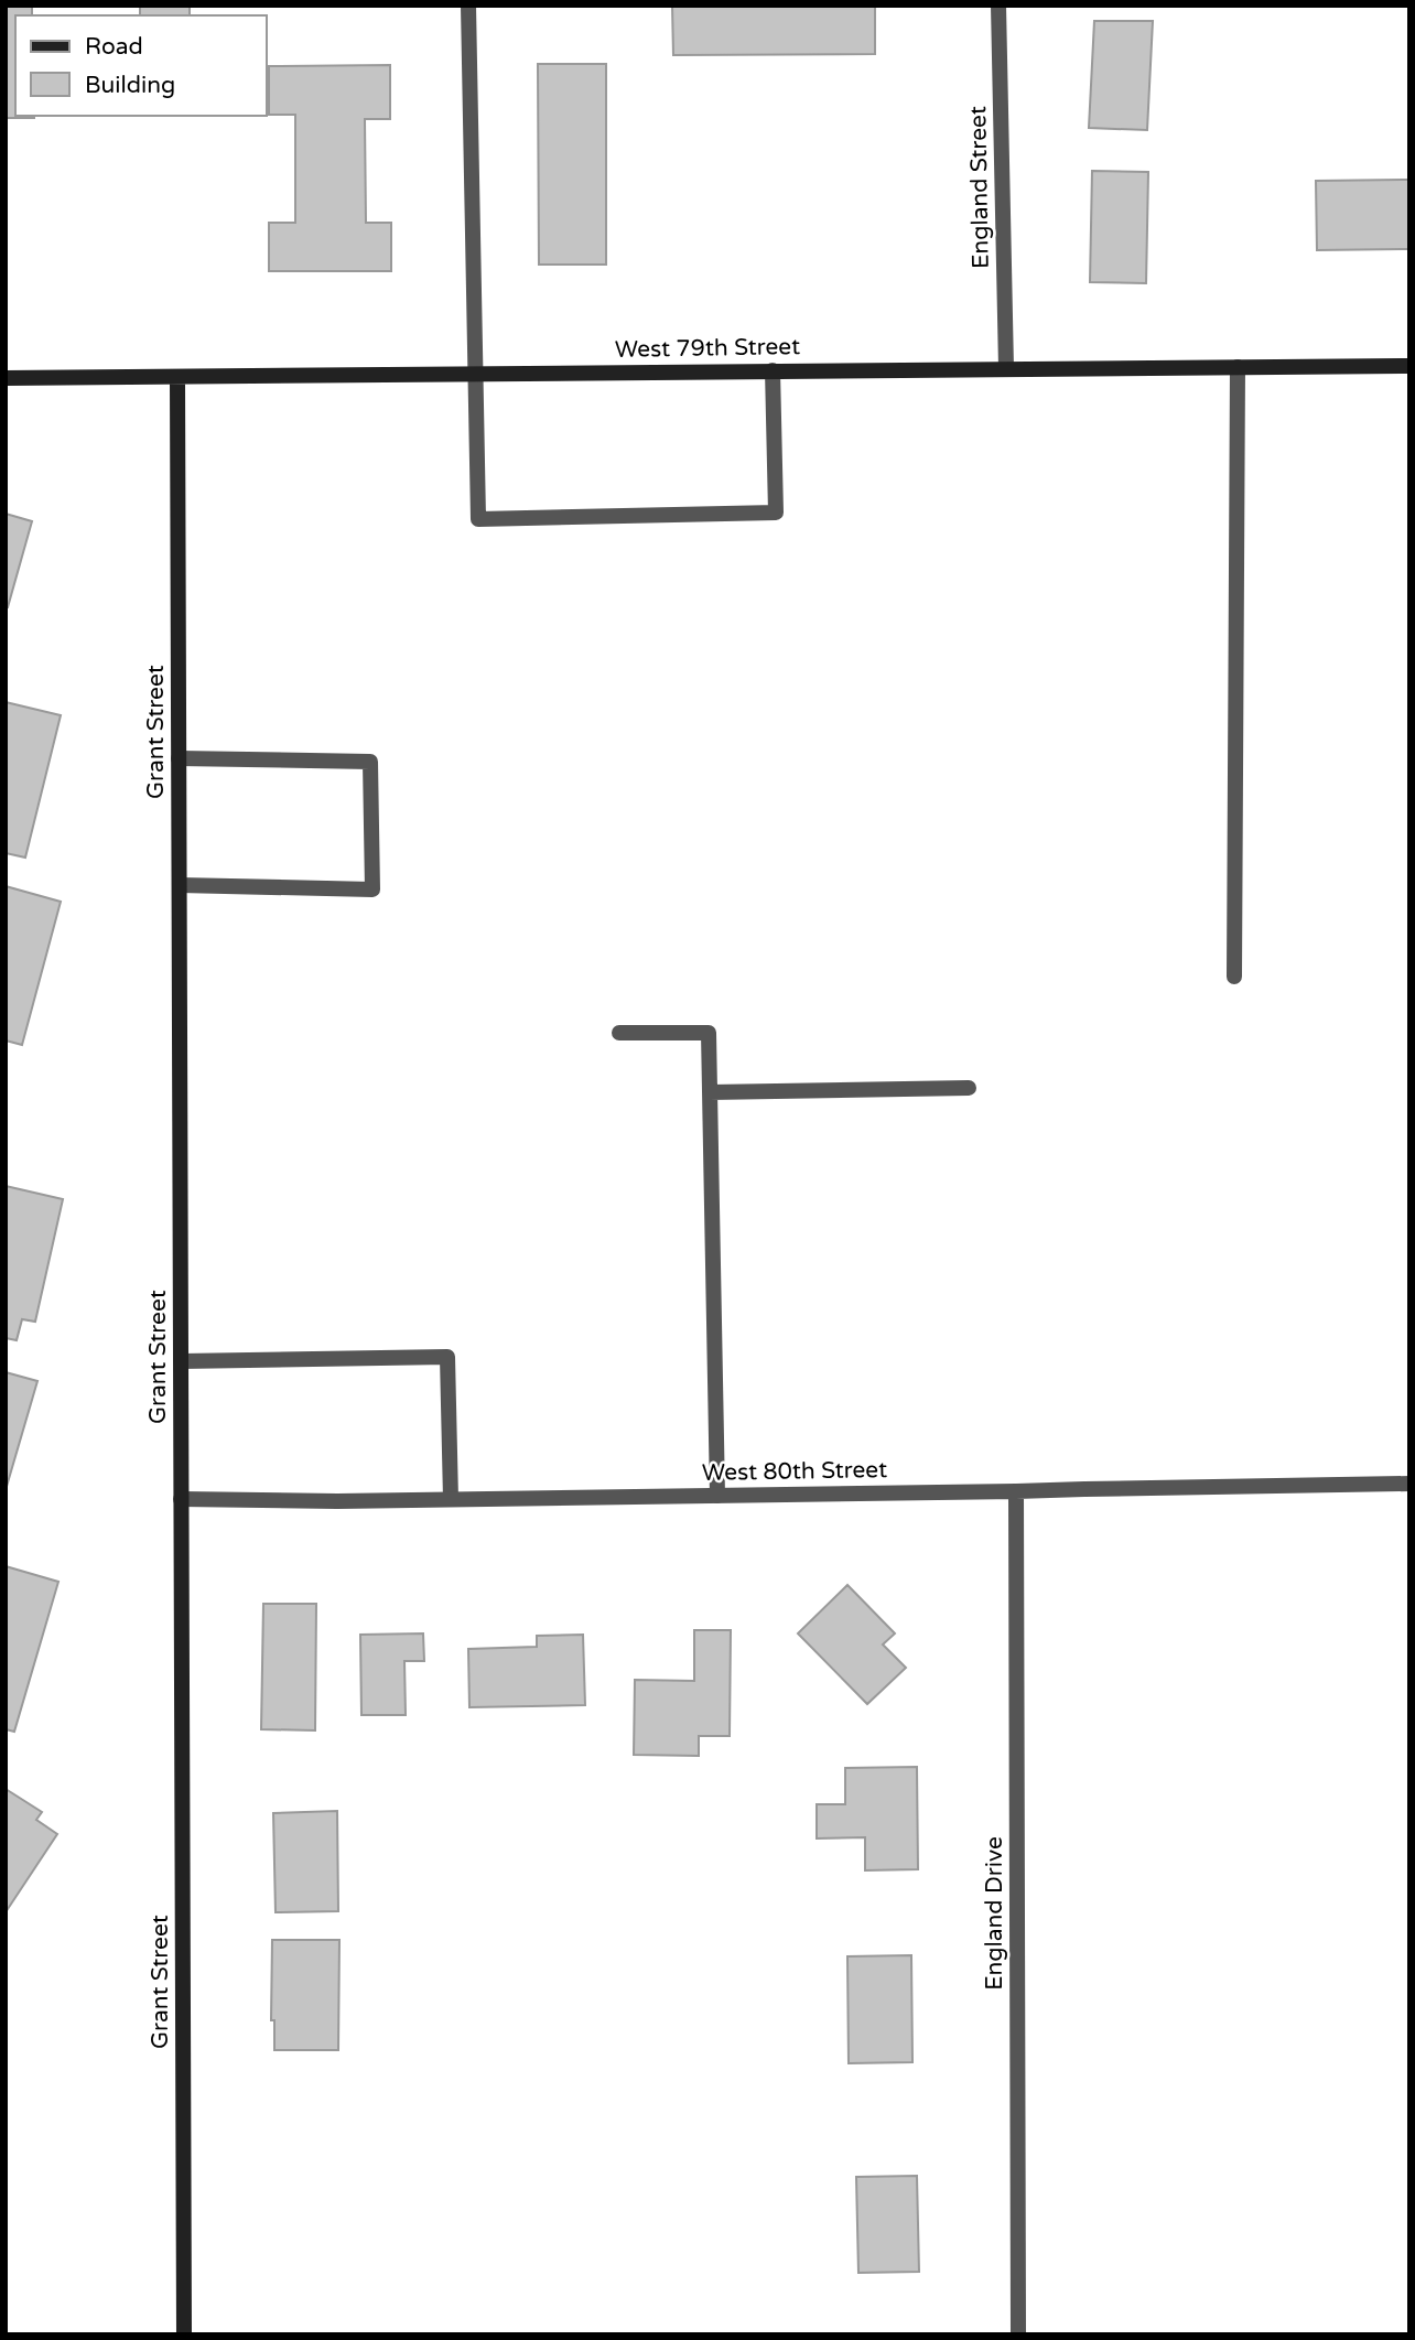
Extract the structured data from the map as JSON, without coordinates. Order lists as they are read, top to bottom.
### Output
{
  "streets": {
    "street": [
      "England Street",
      "West 79th Street",
      "Grant Street",
      "West 80th Street",
      "England Drive"
    ]
  },
  "crossings": [
    ["England Street", "West 79th Street"],
    ["West 79th Street", "Grant Street"],
    ["Grant Street", "West 80th Street"],
    ["West 80th Street", "England Drive"]
  ],
  "legend": ["Road", "Building"]
}
